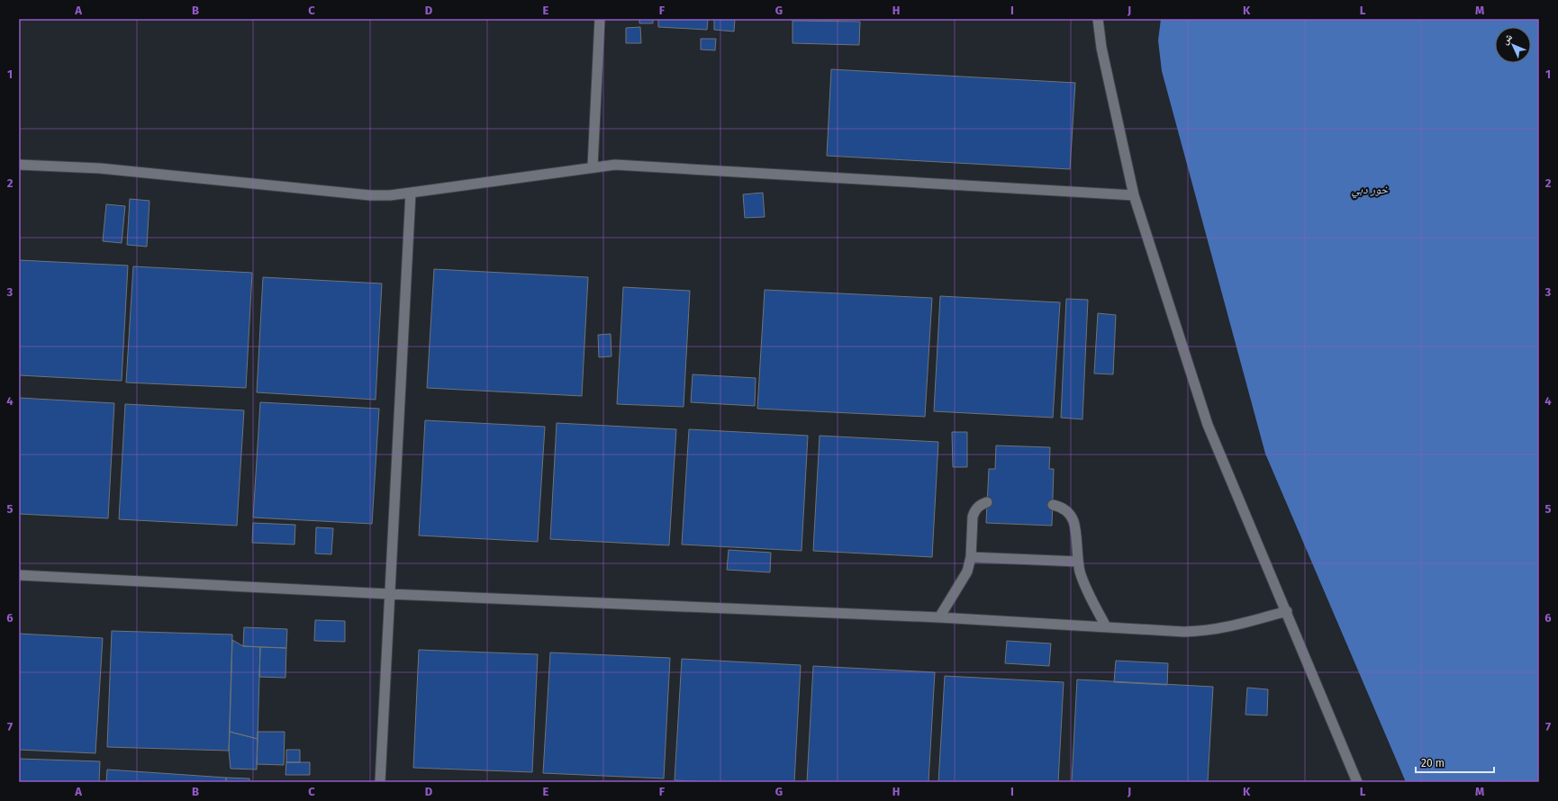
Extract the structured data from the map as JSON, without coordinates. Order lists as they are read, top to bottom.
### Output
{
  "water": ["خور دبي"],
  "scale_bar": "20 m",
  "north": "top left",
  "grid": {
    "columns": [
      "A",
      "B",
      "C",
      "D",
      "E",
      "F",
      "G",
      "H",
      "I",
      "J",
      "K",
      "L",
      "M"
    ],
    "rows": [
      "1",
      "2",
      "3",
      "4",
      "5",
      "6",
      "7"
    ]
  }
}
